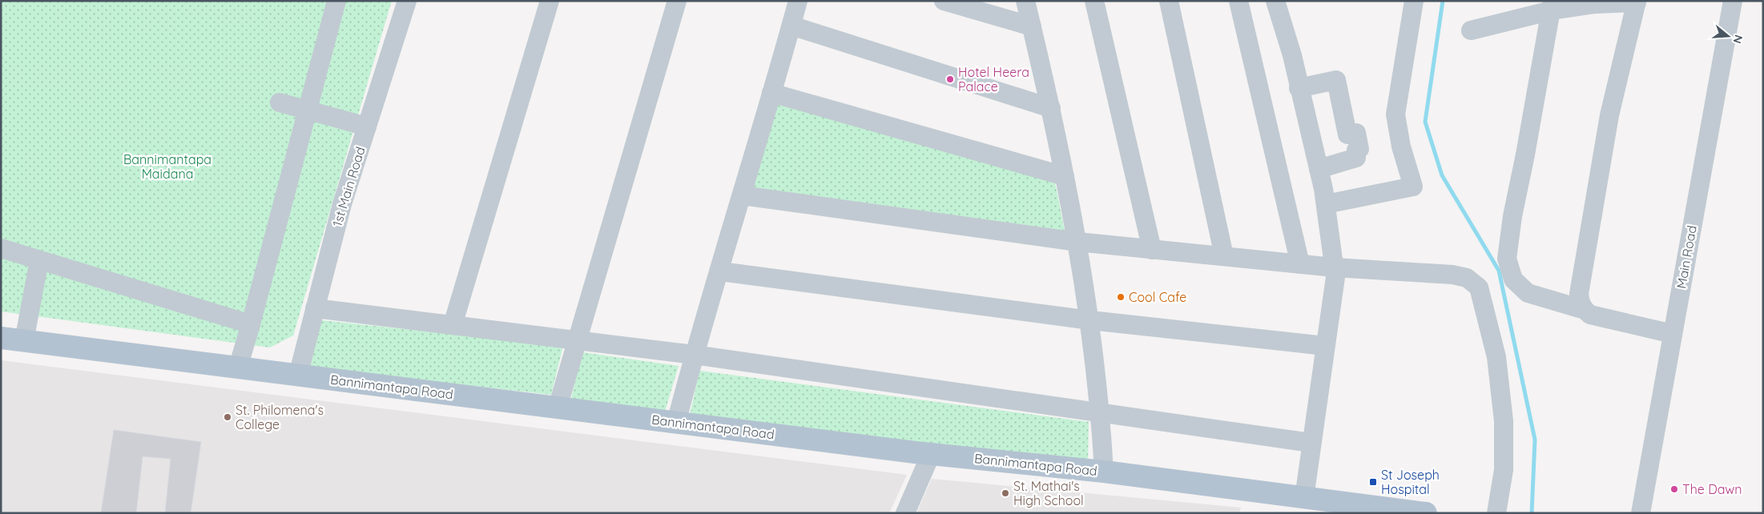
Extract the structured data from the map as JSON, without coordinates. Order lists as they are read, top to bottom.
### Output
{
  "streets": {
    "main road": ["Bannimantapa Road"],
    "street": ["1st Main Road", "Main Road"]
  },
  "crossings": [
    ["1st Main Road", "Bannimantapa Road"]
  ],
  "parks": ["Bannimantapa Maidana"],
  "places": {
    "other": [
      "Hotel Heera Palace",
      "Cool Cafe",
      "St. Philomena's College",
      "The Dawn",
      "St. Mathai's High School"
    ],
    "transit": ["St Joseph Hospital"]
  },
  "north": "right"
}
